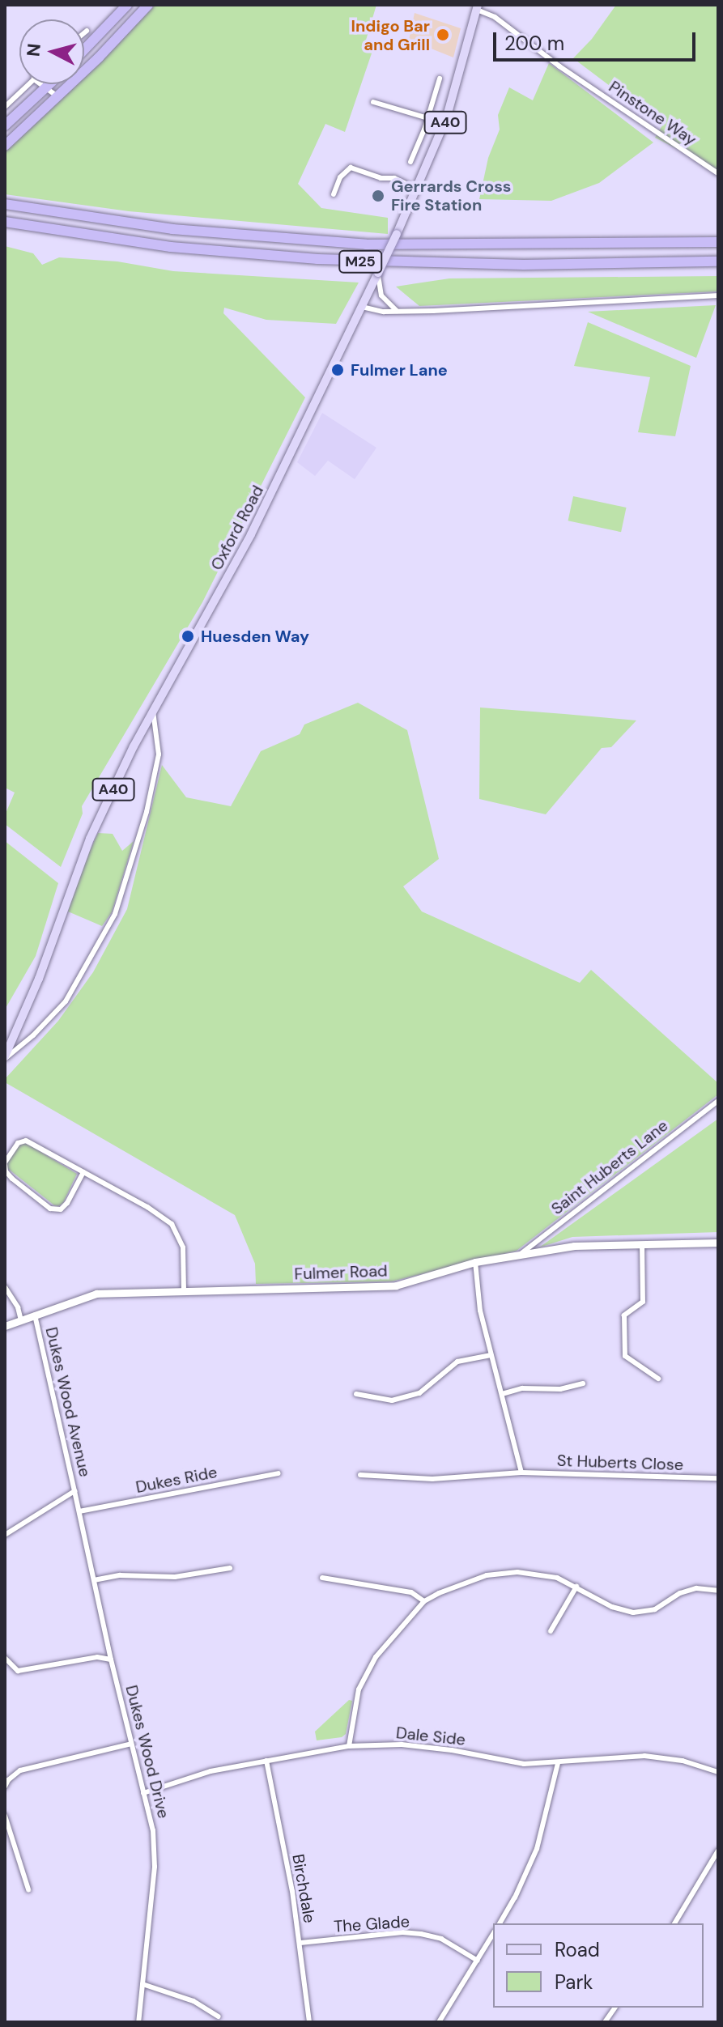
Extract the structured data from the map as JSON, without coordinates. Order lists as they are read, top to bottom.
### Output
{
  "streets": {
    "highway": ["M25"],
    "main road": ["A40", "Oxford Road"],
    "street": [
      "Pinstone Way",
      "Saint Huberts Lane",
      "Fulmer Road",
      "Dukes Wood Avenue",
      "St Huberts Close",
      "Dukes Ride",
      "Dale Side",
      "Dukes Wood Drive",
      "Birchdale",
      "The Glade"
    ]
  },
  "crossings": [
    ["Pinstone Way", "Oxford Road"],
    ["Saint Huberts Lane", "Fulmer Road"],
    ["Fulmer Road", "Dukes Wood Avenue"],
    ["Dukes Wood Avenue", "Dukes Wood Drive"],
    ["Dukes Ride", "Dukes Wood Drive"],
    ["Dale Side", "Dukes Wood Drive"],
    ["Dale Side", "Birchdale"],
    ["Birchdale", "The Glade"]
  ],
  "places": [
    "Indigo Bar and Grill",
    "Gerrards Cross Fire Station",
    "Fulmer Lane",
    "Huesden Way"
  ],
  "legend": ["Road", "Park"],
  "scale_bar": "200 m",
  "north": "left"
}
